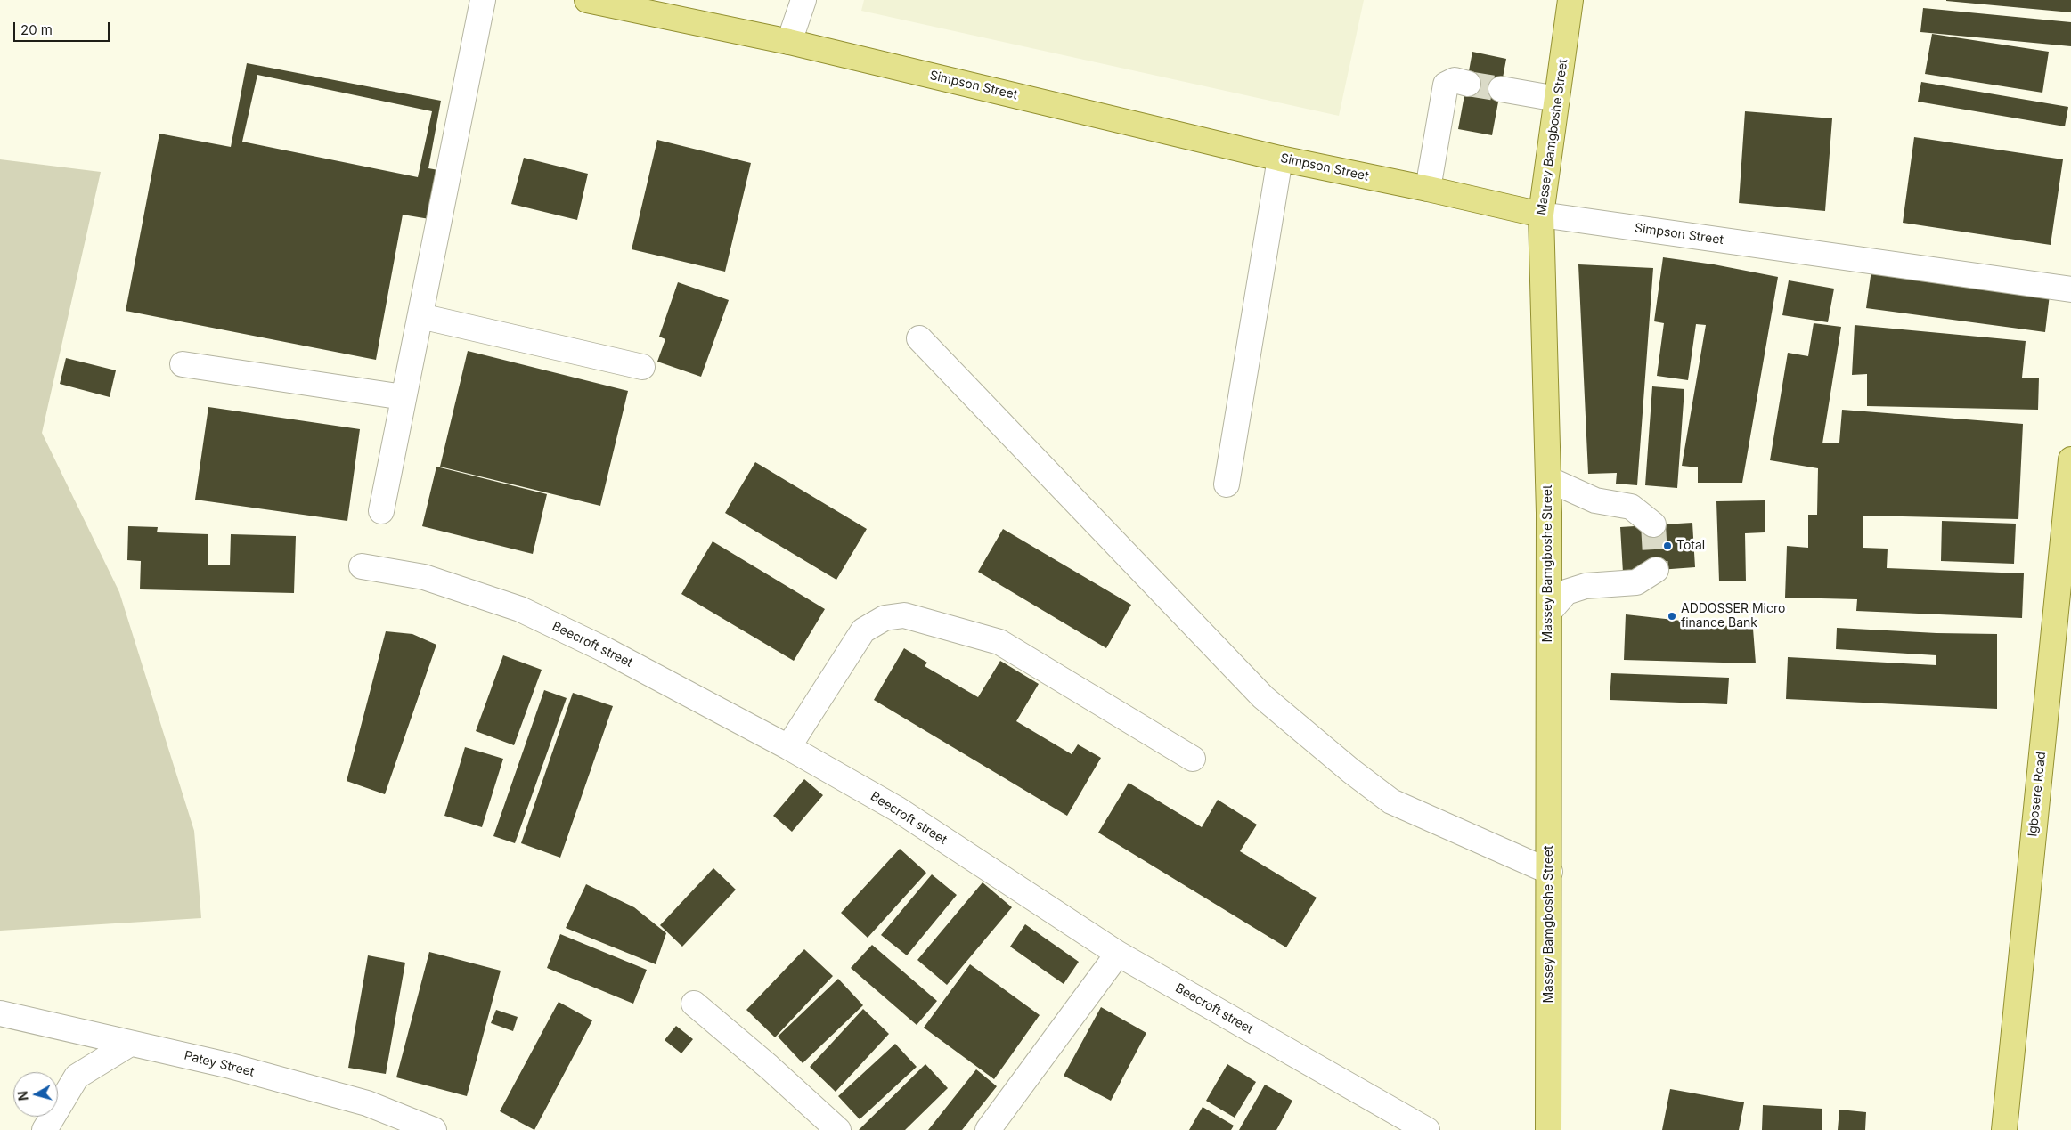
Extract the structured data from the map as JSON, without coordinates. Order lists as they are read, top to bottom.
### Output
{
  "streets": {
    "main road": ["Simpson Street", "Massey Bamgboshe Street", "Igbosere Road"],
    "street": ["Beecroft street", "Patey Street"]
  },
  "crossings": [
    ["Simpson Street", "Massey Bamgboshe Street"]
  ],
  "places": ["Total", "ADDOSSER Micro finance Bank"],
  "scale_bar": "20 m",
  "north": "left"
}
